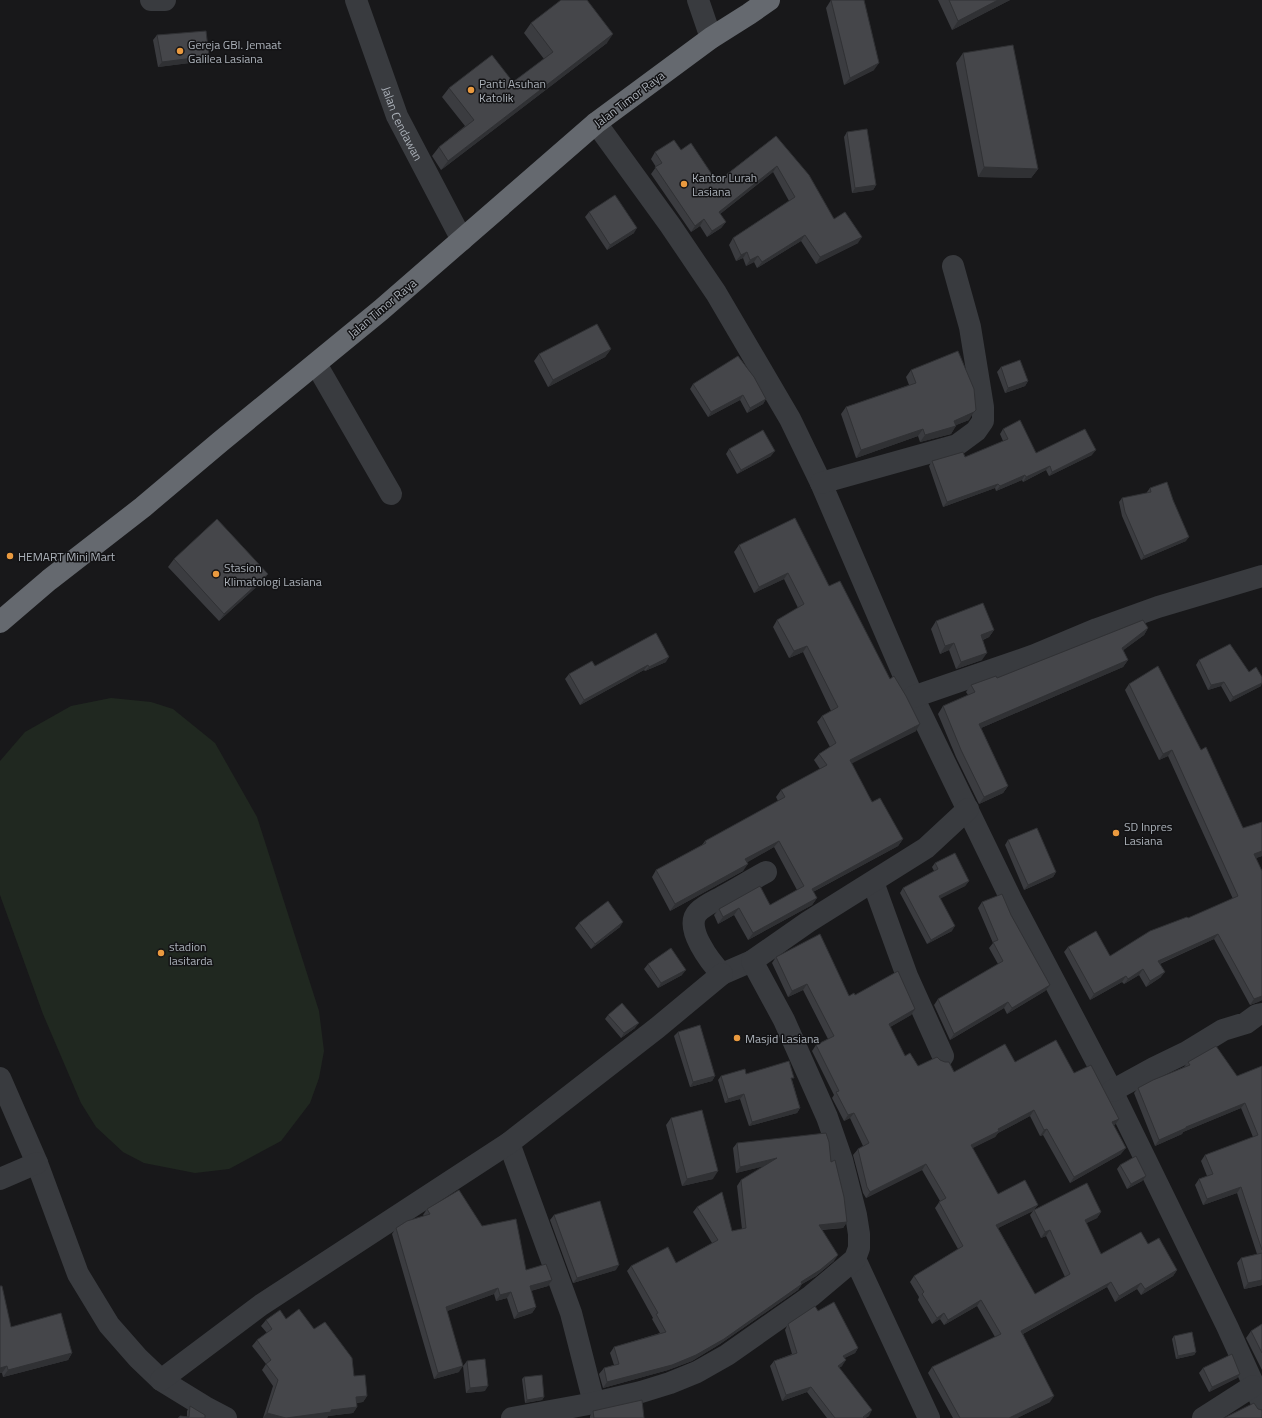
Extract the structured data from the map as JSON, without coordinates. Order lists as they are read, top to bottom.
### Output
{
  "streets": {
    "highway": ["Jalan Timor Raya"],
    "street": ["Jalan Cendawan"]
  },
  "crossings": [
    ["Jalan Timor Raya", "Jalan Cendawan"]
  ],
  "places": [
    "Gereja GBI. Jemaat Galilea Lasiana",
    "Panti Asuhan Katolik",
    "Kantor Lurah Lasiana",
    "HEMART Mini Mart",
    "Stasion Klimatologi Lasiana",
    "SD Inpres Lasiana",
    "stadion lasitarda",
    "Masjid Lasiana"
  ]
}
